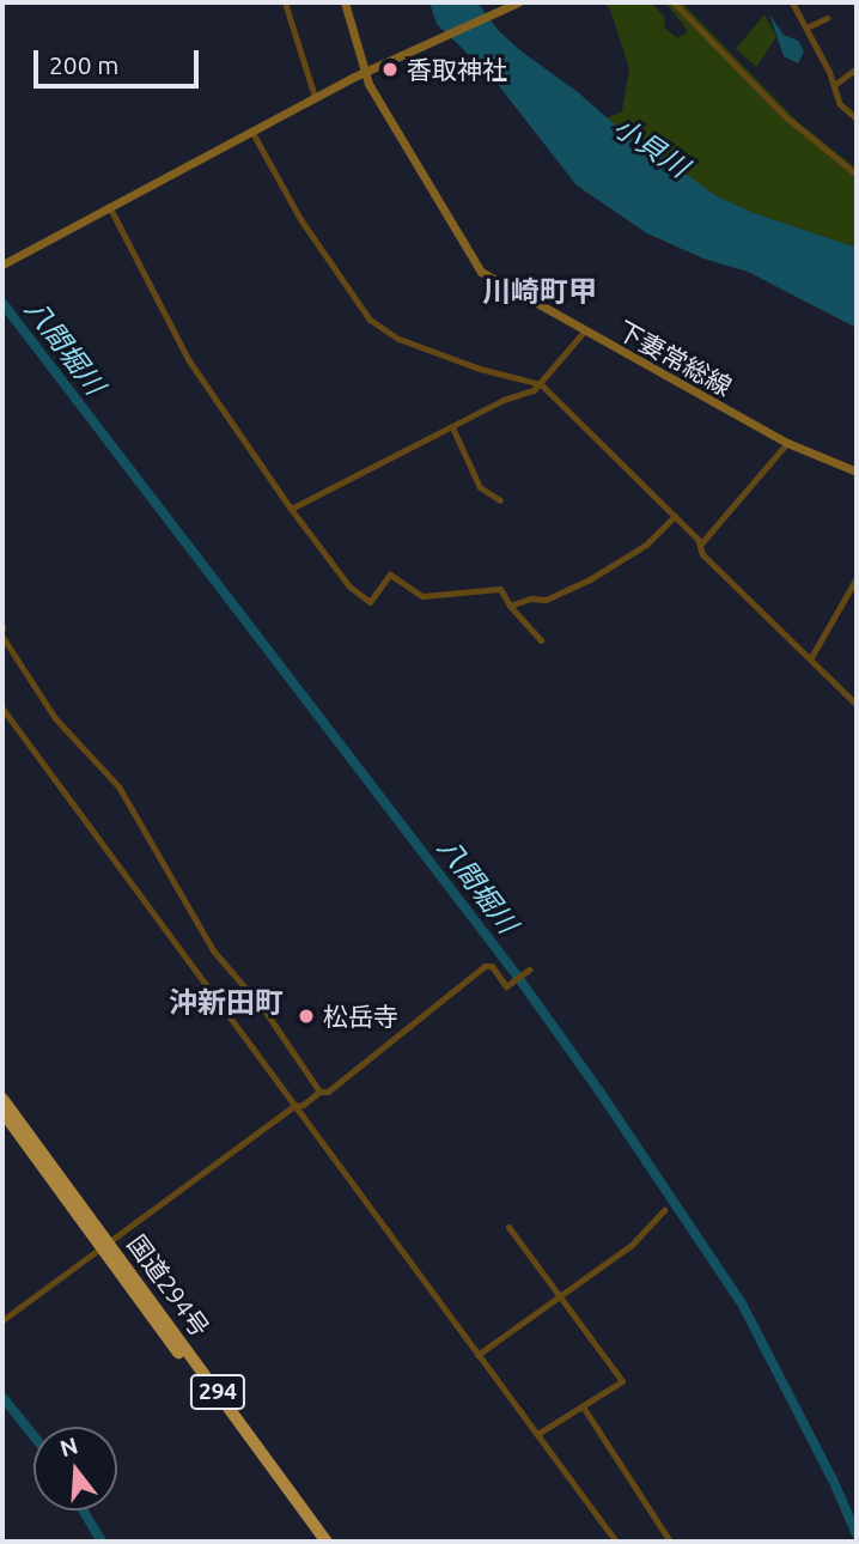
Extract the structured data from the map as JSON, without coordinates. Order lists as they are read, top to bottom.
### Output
{
  "streets": {
    "highway": ["国道294号", "294"],
    "main road": ["下妻常総線"]
  },
  "districts": ["川崎町甲", "沖新田町"],
  "water": ["小貝川", "八間堀川"],
  "places": ["香取神社", "松岳寺"],
  "scale_bar": "200 m",
  "north": "top"
}
